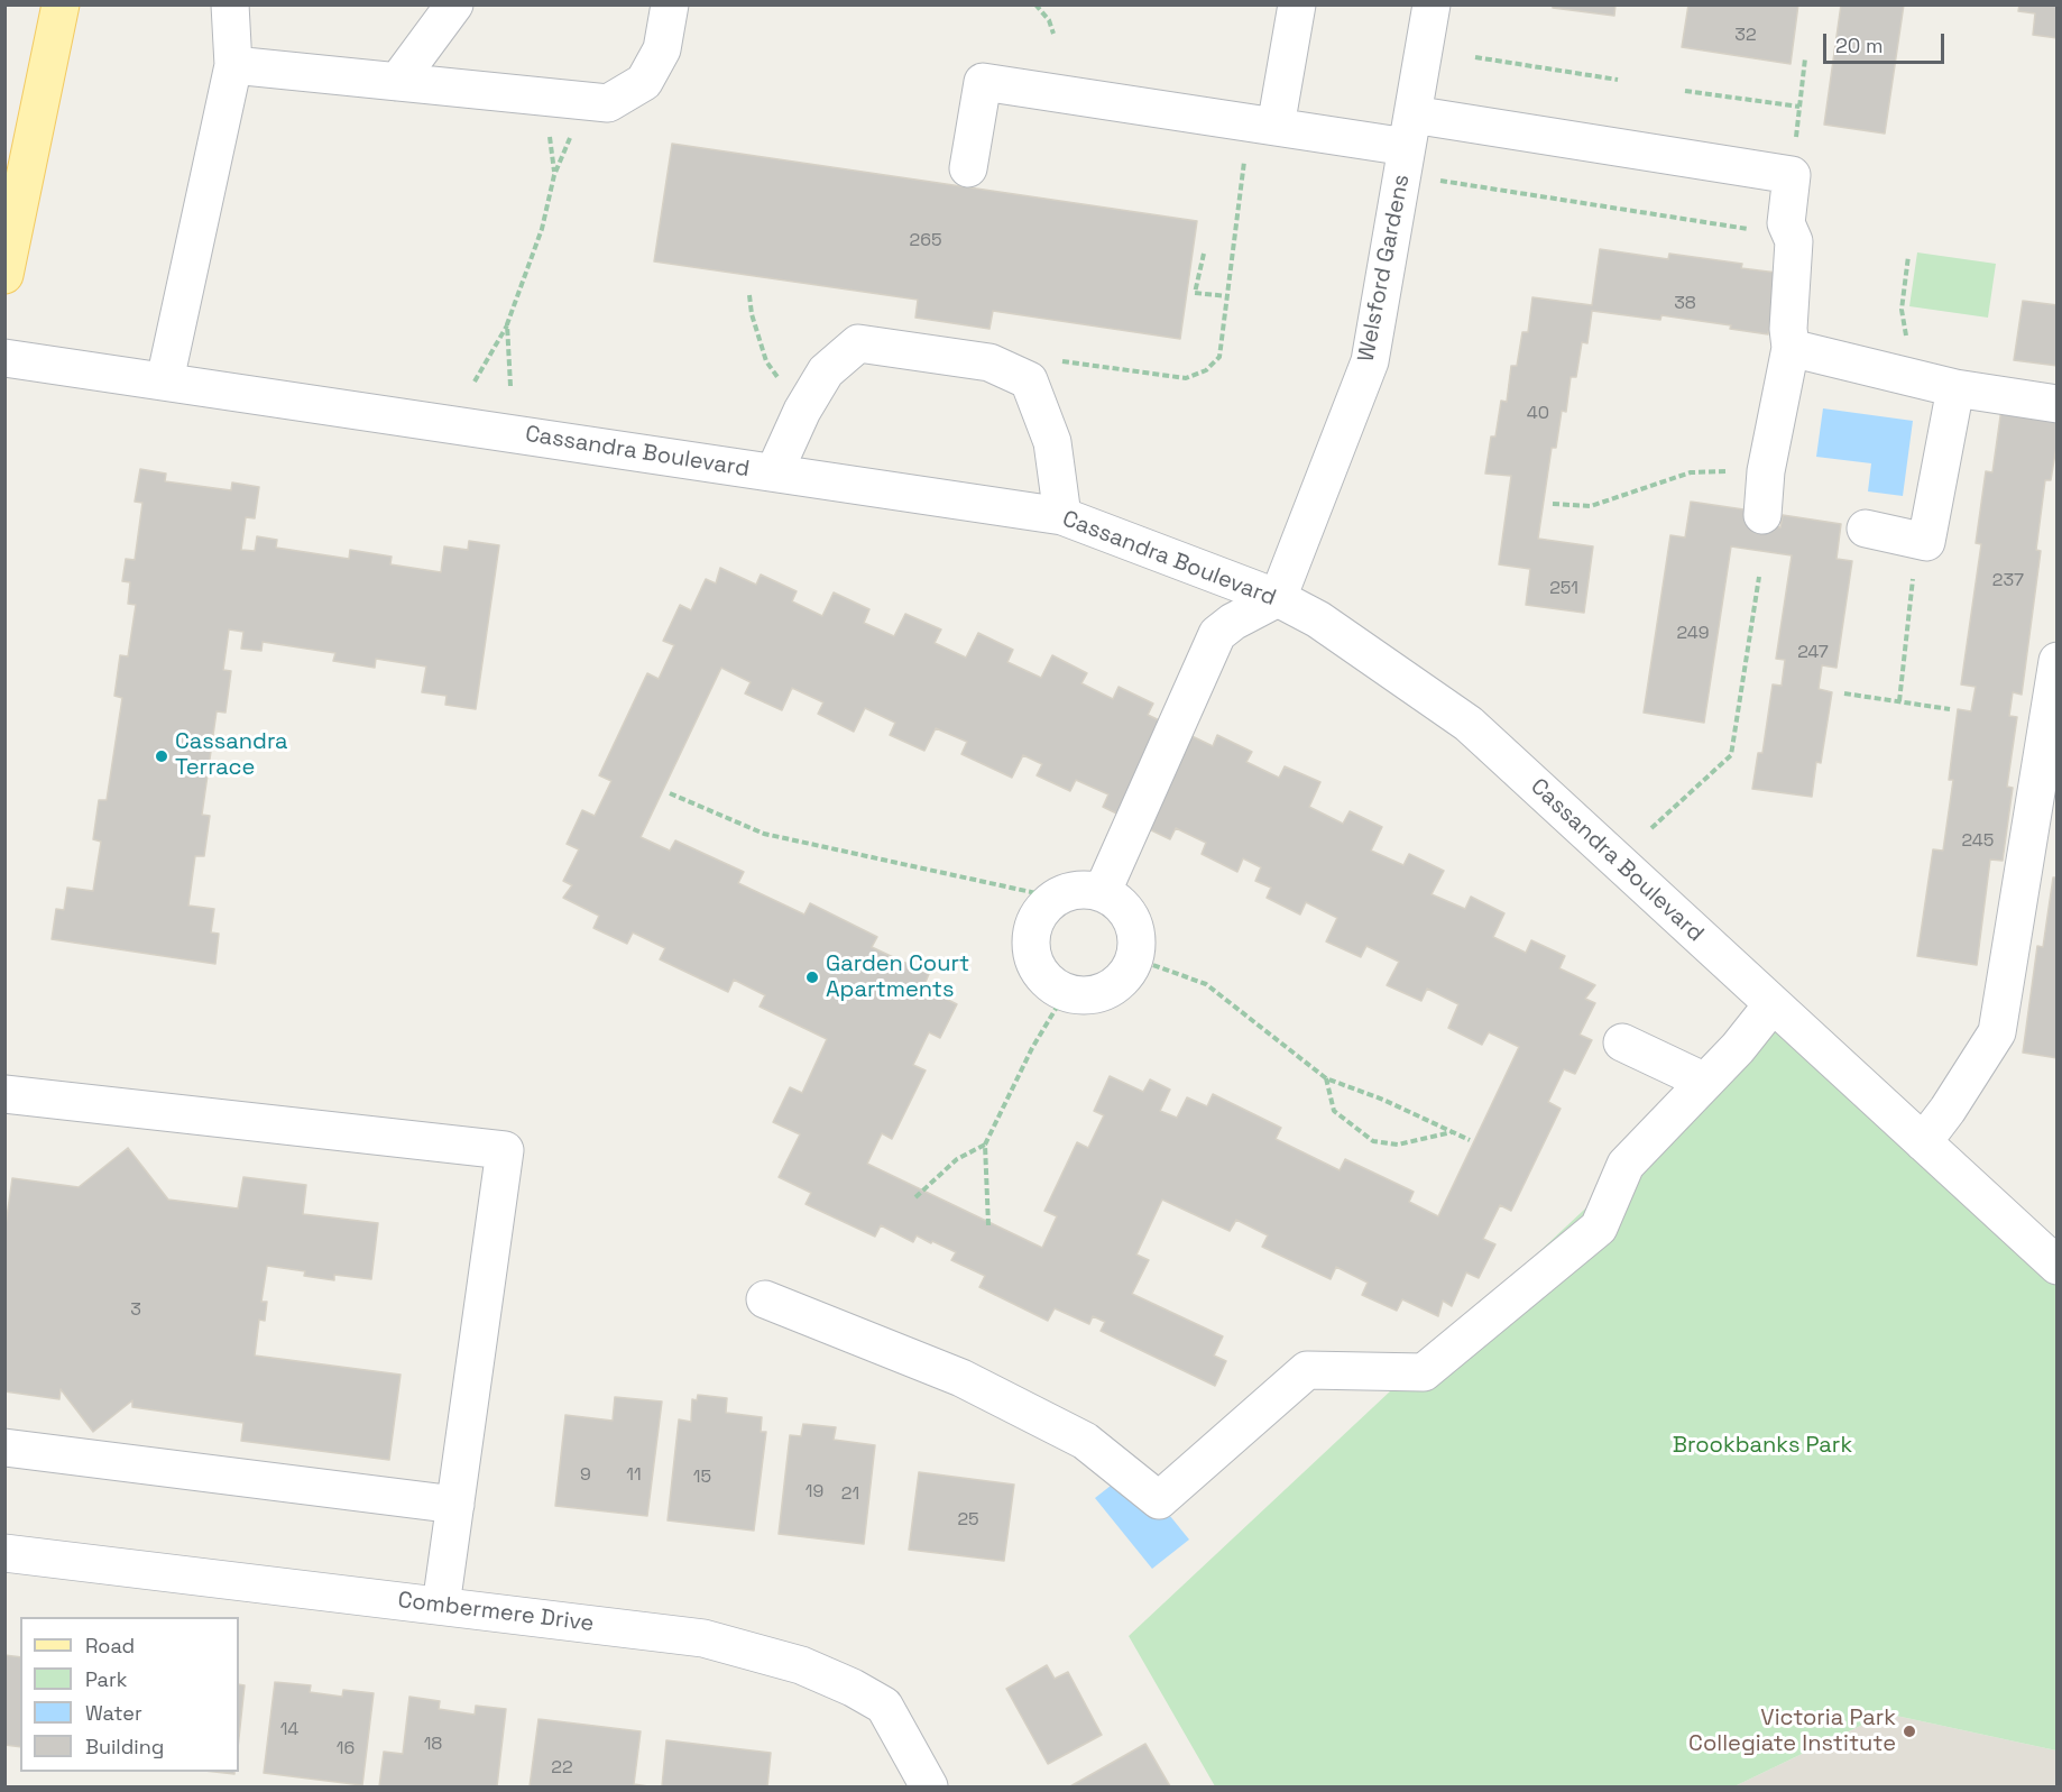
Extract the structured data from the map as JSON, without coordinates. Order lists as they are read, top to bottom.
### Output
{
  "streets": {
    "street": ["Welsford Gardens", "Cassandra Boulevard", "Combermere Drive"]
  },
  "crossings": [
    ["Welsford Gardens", "Cassandra Boulevard"]
  ],
  "parks": ["Brookbanks Park"],
  "places": ["Cassandra Terrace", "Garden Court Apartments", "Victoria Park Collegiate Institute"],
  "house_numbers": [
    "32",
    "265",
    "38",
    "40",
    "237",
    "251",
    "249",
    "247",
    "245",
    "3",
    "9",
    "11",
    "15",
    "19",
    "21",
    "25",
    "14",
    "18",
    "16",
    "22"
  ],
  "legend": [
    "Road",
    "Park",
    "Water",
    "Building"
  ],
  "scale_bar": "20 m"
}
